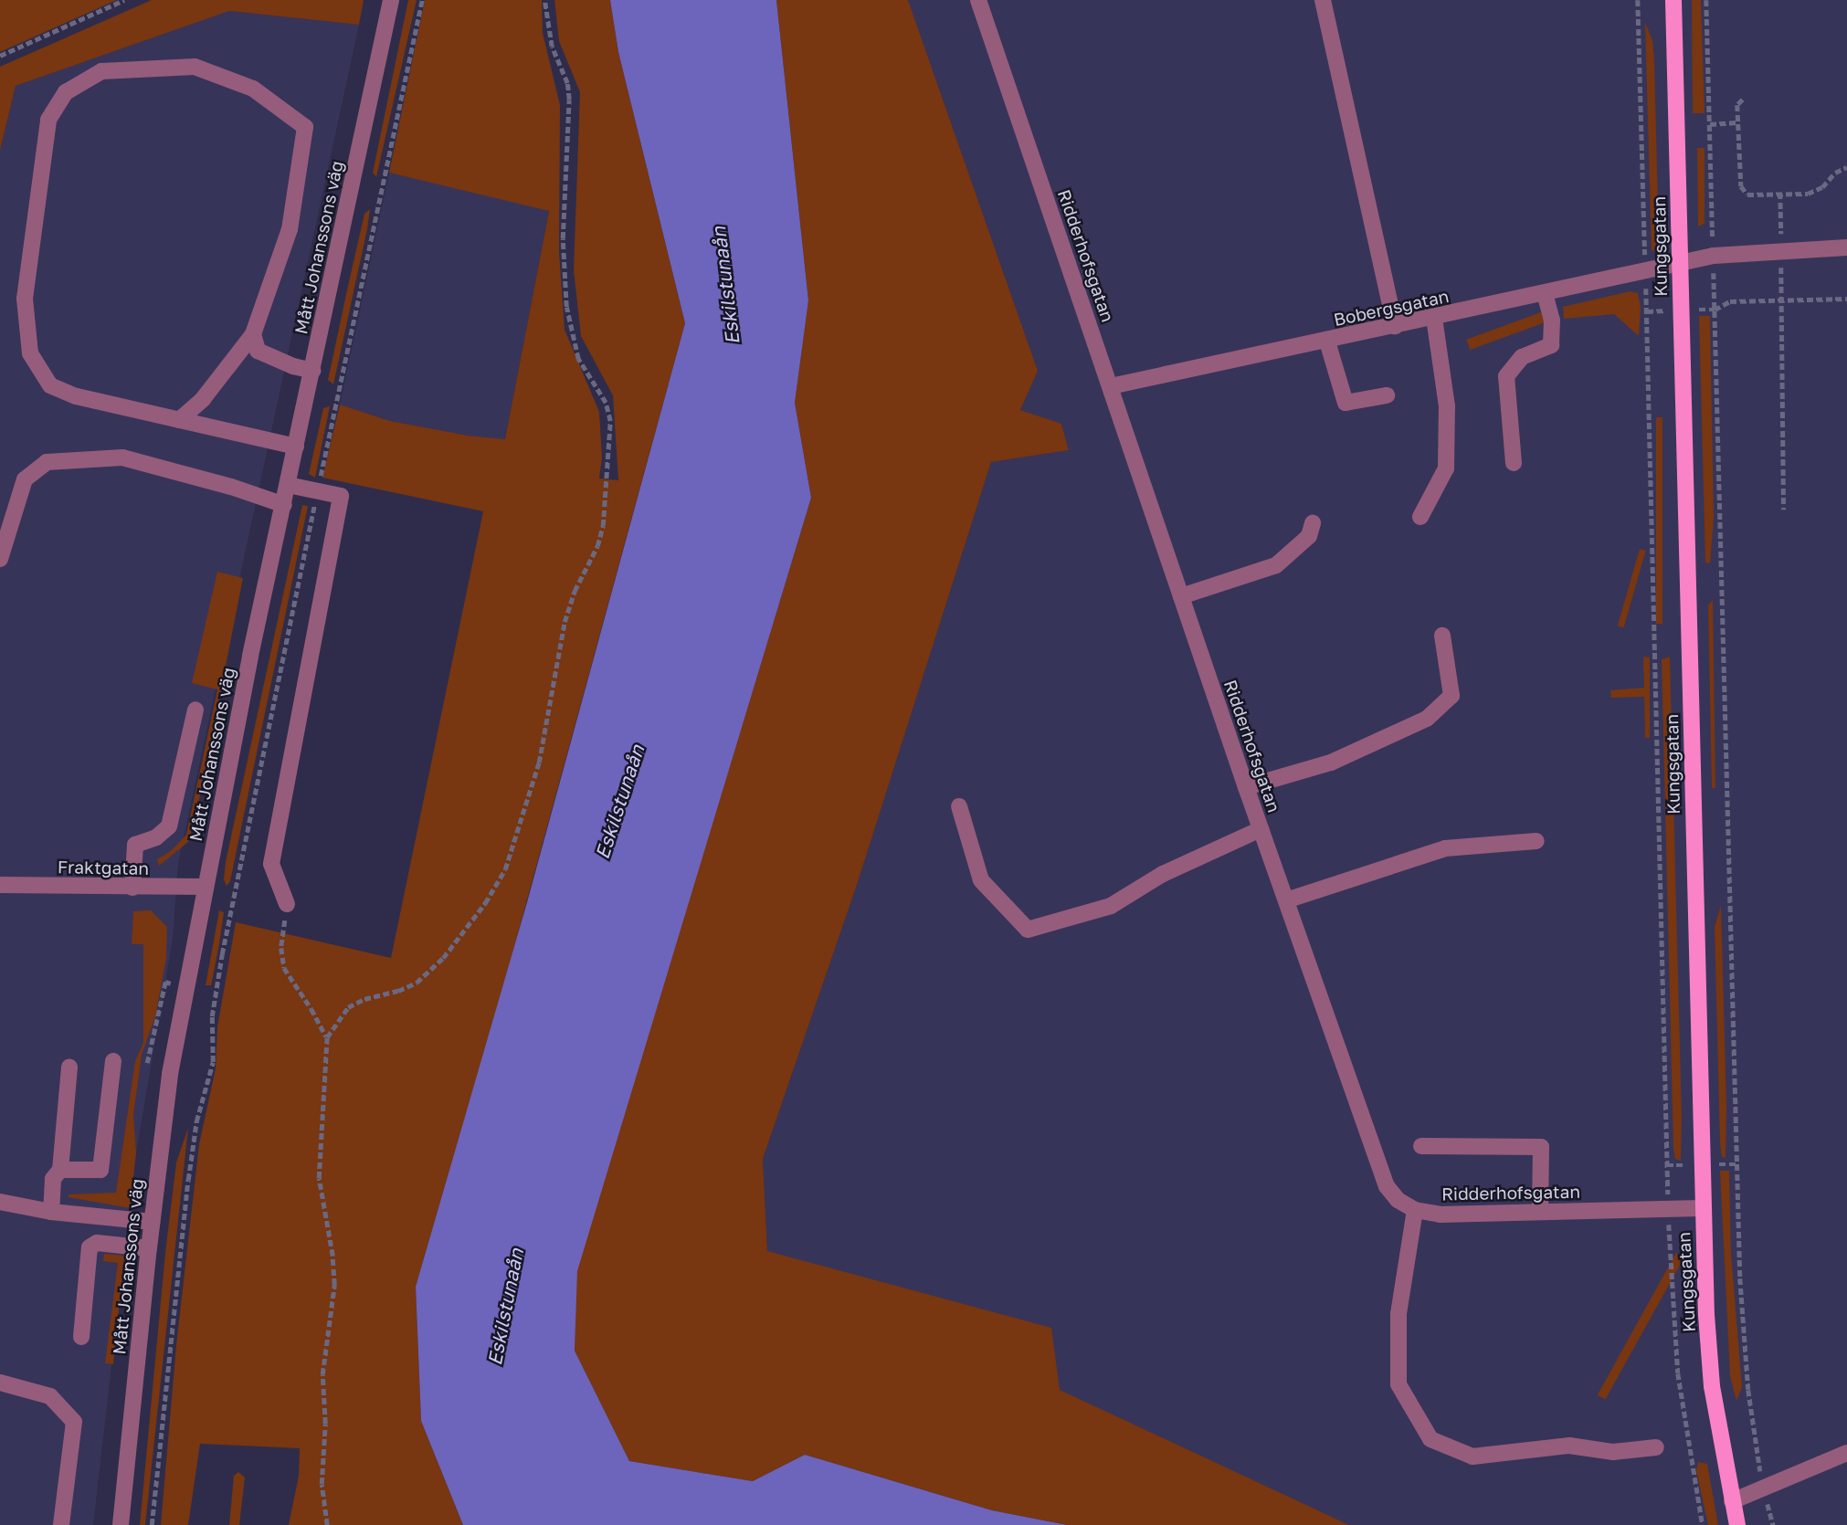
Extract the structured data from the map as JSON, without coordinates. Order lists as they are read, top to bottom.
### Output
{
  "streets": {
    "main road": ["Kungsgatan"],
    "street": [
      "Mått Johanssons väg",
      "Ridderhofsgatan",
      "Bobergsgatan",
      "Fraktgatan"
    ]
  },
  "crossings": [
    ["Kungsgatan", "Ridderhofsgatan"],
    ["Kungsgatan", "Bobergsgatan"],
    ["Mått Johanssons väg", "Fraktgatan"],
    ["Ridderhofsgatan", "Bobergsgatan"]
  ],
  "water": ["Eskilstunaån"]
}
